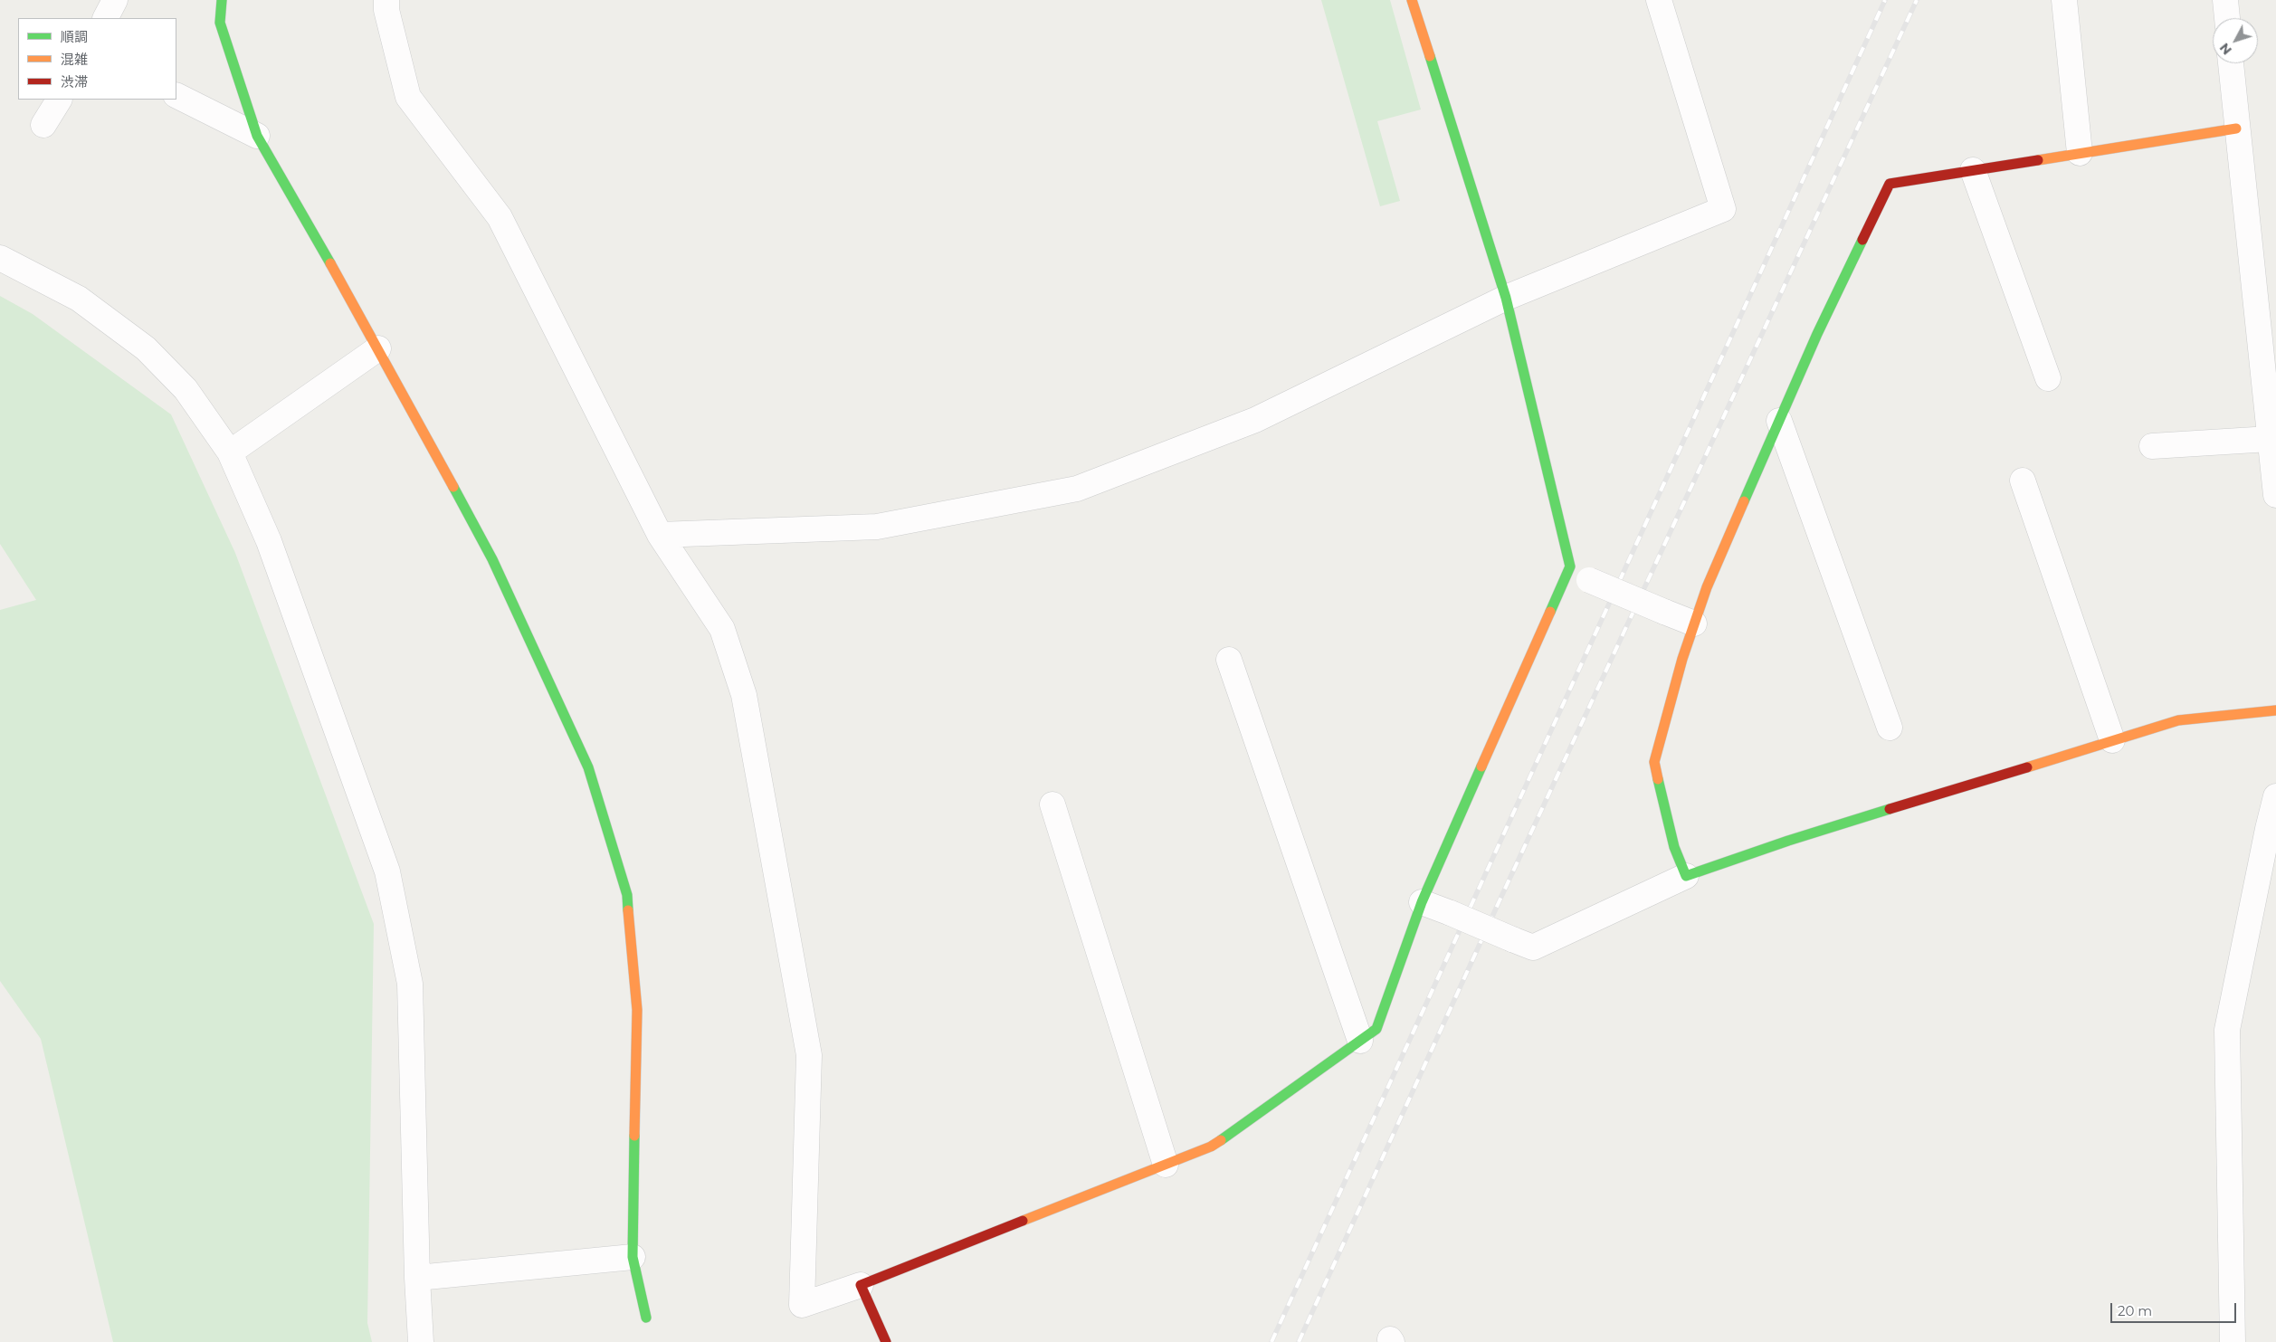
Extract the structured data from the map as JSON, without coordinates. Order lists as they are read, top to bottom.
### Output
{
  "legend": ["順調", "混雑", "渋滞"],
  "scale_bar": "20 m",
  "north": "bottom left"
}
